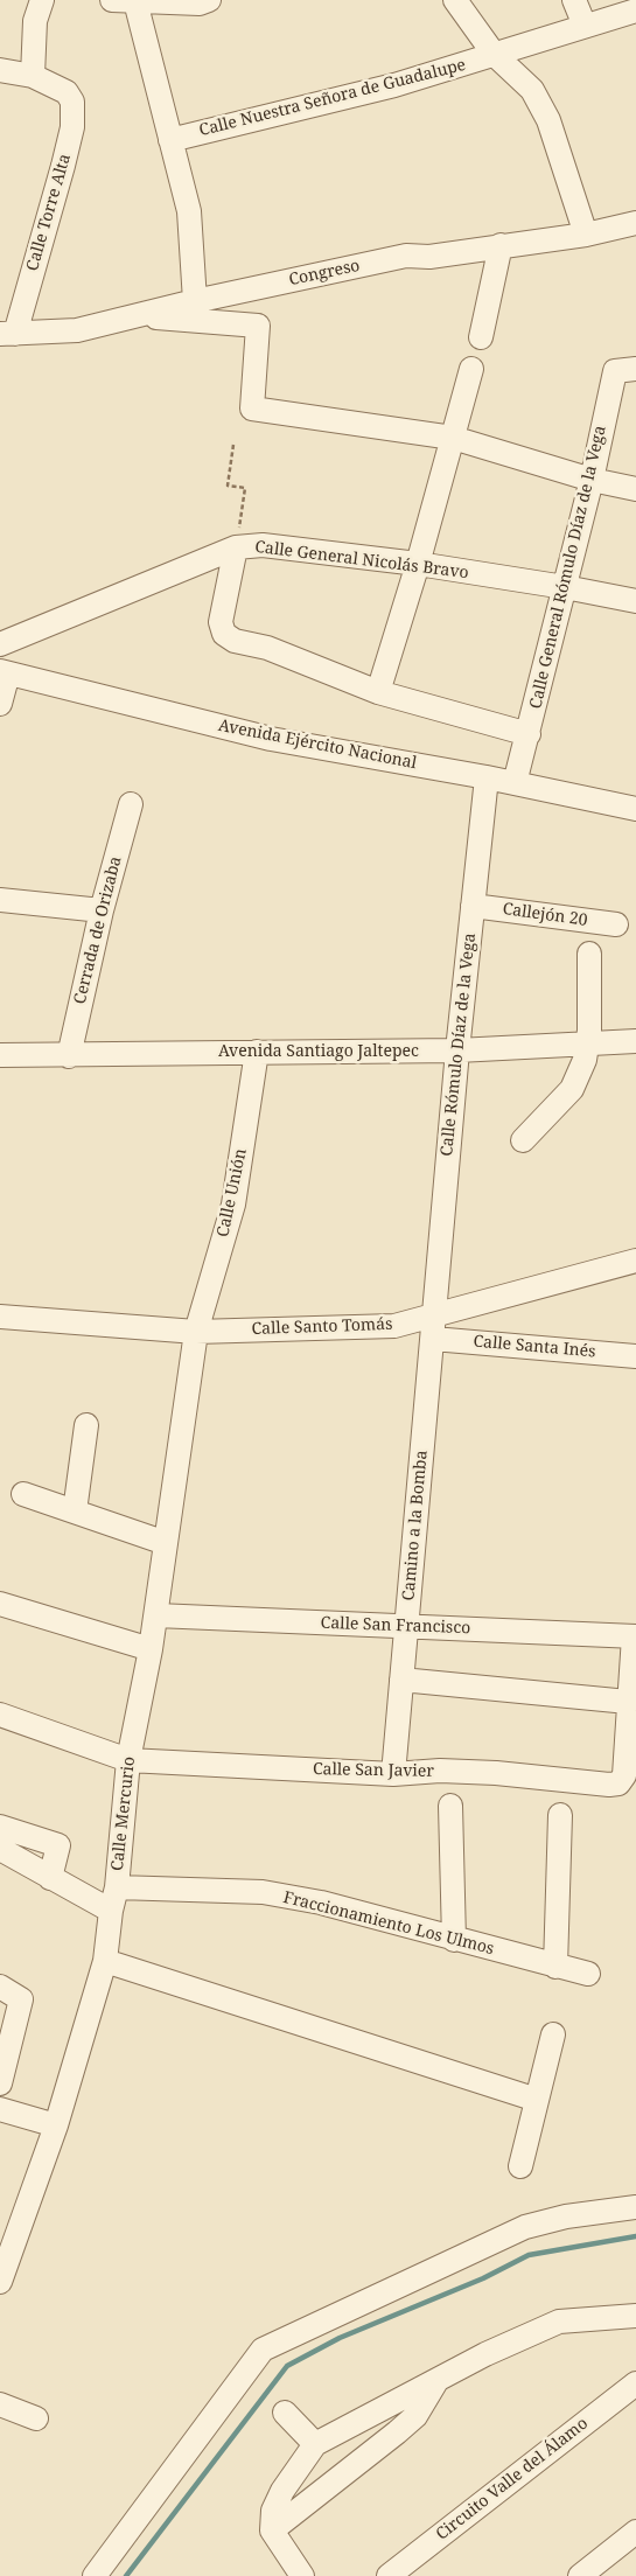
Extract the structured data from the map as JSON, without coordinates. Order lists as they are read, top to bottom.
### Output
{
  "streets": {
    "street": [
      "Calle Nuestra Señora de Guadalupe",
      "Calle Torre Alta",
      "Congreso",
      "Calle General Nicolás Bravo",
      "Calle General Rómulo Díaz de la Vega",
      "Avenida Ejército Nacional",
      "Callejón 20",
      "Cerrada de Orizaba",
      "Calle Rómulo Díaz de la Vega",
      "Avenida Santiago Jaltepec",
      "Calle Unión",
      "Calle Santo Tomás",
      "Calle Santa Inés",
      "Camino a la Bomba",
      "Calle San Francisco",
      "Calle San Javier",
      "Calle Mercurio",
      "Fraccionamiento Los Ulmos",
      "Circuito Valle del Álamo"
    ]
  },
  "crossings": [
    ["Calle Torre Alta", "Congreso"],
    ["Calle General Nicolás Bravo", "Calle General Rómulo Díaz de la Vega"],
    ["Calle General Rómulo Díaz de la Vega", "Avenida Ejército Nacional"],
    ["Avenida Ejército Nacional", "Calle Rómulo Díaz de la Vega"],
    ["Callejón 20", "Calle Rómulo Díaz de la Vega"],
    ["Cerrada de Orizaba", "Avenida Santiago Jaltepec"],
    ["Calle Rómulo Díaz de la Vega", "Avenida Santiago Jaltepec"],
    ["Calle Rómulo Díaz de la Vega", "Calle Santo Tomás"],
    ["Calle Rómulo Díaz de la Vega", "Camino a la Bomba"],
    ["Avenida Santiago Jaltepec", "Calle Unión"],
    ["Calle Unión", "Calle Santo Tomás"],
    ["Calle Unión", "Calle Mercurio"],
    ["Calle Santo Tomás", "Camino a la Bomba"],
    ["Calle Santo Tomás", "Calle Mercurio"],
    ["Calle Santa Inés", "Camino a la Bomba"],
    ["Camino a la Bomba", "Calle San Francisco"],
    ["Camino a la Bomba", "Calle San Javier"],
    ["Calle San Francisco", "Calle Mercurio"],
    ["Calle San Javier", "Calle Mercurio"],
    ["Calle Mercurio", "Fraccionamiento Los Ulmos"]
  ]
}
